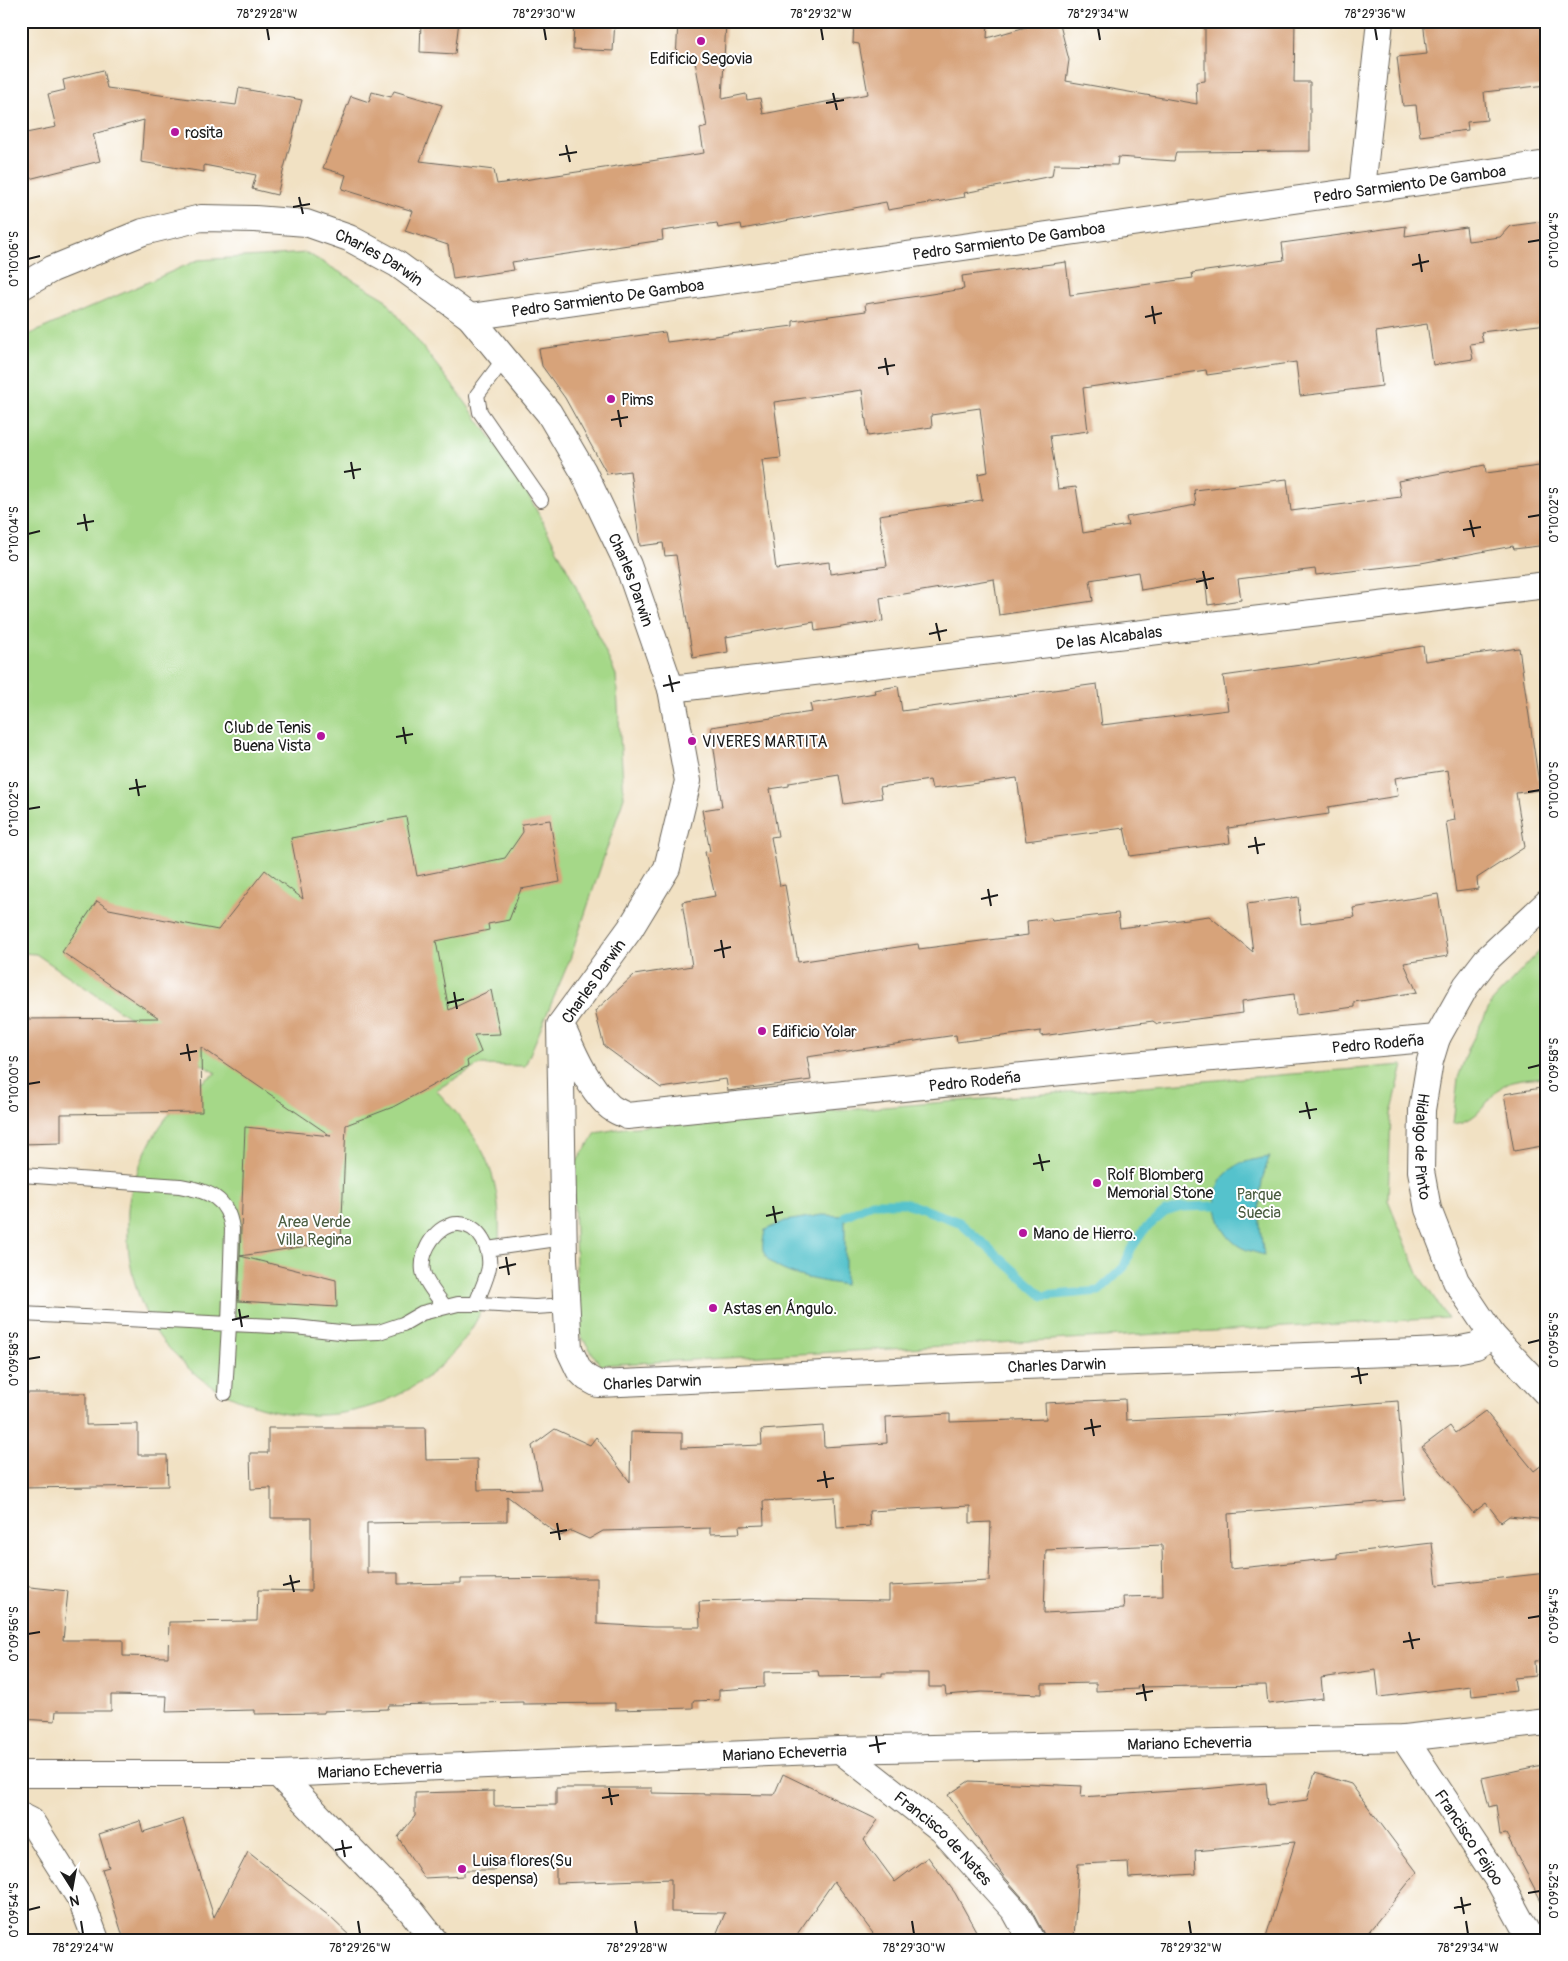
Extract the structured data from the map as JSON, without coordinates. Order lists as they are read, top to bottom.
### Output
{
  "streets": {
    "street": [
      "Pedro Sarmiento De Gamboa",
      "Charles Darwin",
      "De las Alcabalas",
      "Pedro Rodeña",
      "Hidalgo de Pinto",
      "Mariano Echeverria",
      "Francisco Feijoo",
      "Francisco de Nates"
    ]
  },
  "crossings": [
    ["Pedro Sarmiento De Gamboa", "Charles Darwin"],
    ["Charles Darwin", "De las Alcabalas"],
    ["Charles Darwin", "Pedro Rodeña"],
    ["Charles Darwin", "Hidalgo de Pinto"],
    ["Pedro Rodeña", "Hidalgo de Pinto"],
    ["Mariano Echeverria", "Francisco Feijoo"],
    ["Mariano Echeverria", "Francisco de Nates"]
  ],
  "parks": ["Parque Suecia", "Area Verde Villa Regina"],
  "places": [
    "Edificio Segovia",
    "rosita",
    "Pims",
    "Club de Tenis Buena Vista",
    "VIVERES MARTITA",
    "Edificio Yolar",
    "Rolf Blomberg Memorial Stone",
    "Mano de Hierro.",
    "Astas en Ángulo.",
    "Luisa flores(Su despensa)"
  ],
  "north": "bottom",
  "coordinates": [
    "78°29'28\"W",
    "78°29'30\"W",
    "78°29'32\"W",
    "78°29'34\"W",
    "78°29'36\"W",
    "0°10'04\"S",
    "0°10'06\"S",
    "0°10'02\"S",
    "0°10'00\"S",
    "0°09'58\"S",
    "0°09'56\"S",
    "0°09'54\"S",
    "0°09'52\"S",
    "78°29'24\"W",
    "78°29'26\"W"
  ]
}
